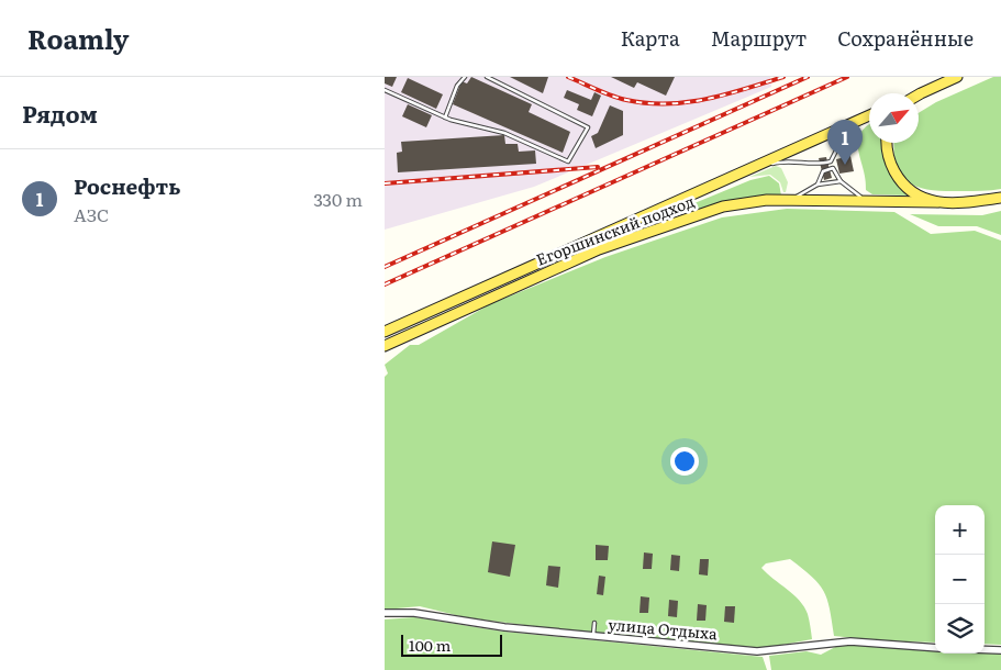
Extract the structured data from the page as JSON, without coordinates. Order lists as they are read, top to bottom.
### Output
{
  "streets": {
    "main road": ["Егоршинский подход"],
    "street": ["улица Отдыха"]
  },
  "scale_bar": "100 m",
  "north": "top right",
  "page": {
    "header": "Roamly",
    "nav": ["Карта", "Маршрут", "Сохранённые"],
    "heading": "Рядом",
    "pins": "1",
    "list": [
      {
        "mark": "1",
        "name": "Роснефть",
        "note": "АЗС",
        "value": "330 m"
      }
    ],
    "map_buttons": ["+", "−"],
    "scale": "100 m"
  }
}
